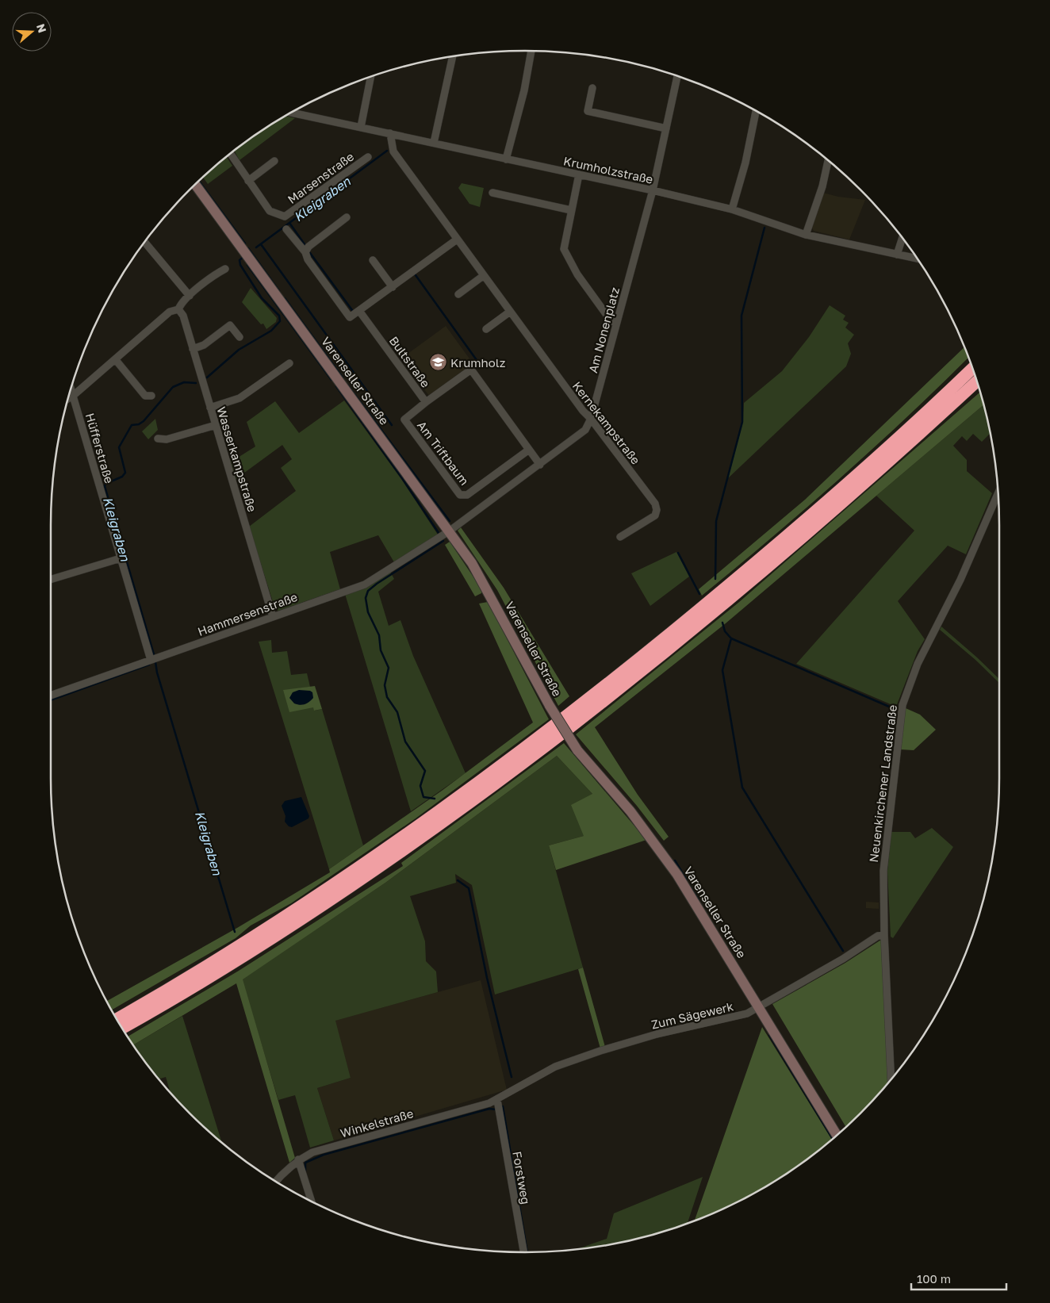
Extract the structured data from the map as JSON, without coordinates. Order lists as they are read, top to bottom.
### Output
{
  "streets": {
    "main road": ["Varenseller Straße"],
    "street": [
      "Krumholzstraße",
      "Marsenstraße",
      "Am Nonenplatz",
      "Bultstraße",
      "Kernekampstraße",
      "Hüfferstraße",
      "Am Triftbaum",
      "Wasserkampstraße",
      "Hammersenstraße",
      "Neuenkirchener Landstraße",
      "Zum Sägewerk",
      "Winkelstraße",
      "Forstweg"
    ]
  },
  "crossings": [
    ["Krumholzstraße", "Am Nonenplatz"],
    ["Krumholzstraße", "Kernekampstraße"],
    ["Am Nonenplatz", "Bultstraße"],
    ["Am Nonenplatz", "Varenseller Straße"],
    ["Am Nonenplatz", "Kernekampstraße"],
    ["Am Nonenplatz", "Hammersenstraße"],
    ["Bultstraße", "Am Triftbaum"],
    ["Varenseller Straße", "Hammersenstraße"],
    ["Varenseller Straße", "Zum Sägewerk"],
    ["Hüfferstraße", "Hammersenstraße"],
    ["Wasserkampstraße", "Hammersenstraße"],
    ["Neuenkirchener Landstraße", "Zum Sägewerk"],
    ["Zum Sägewerk", "Winkelstraße"],
    ["Zum Sägewerk", "Forstweg"],
    ["Winkelstraße", "Forstweg"]
  ],
  "water": ["Kleigraben"],
  "places": {
    "school or university": ["Krumholz"]
  },
  "scale_bar": "100 m",
  "north": "right"
}
